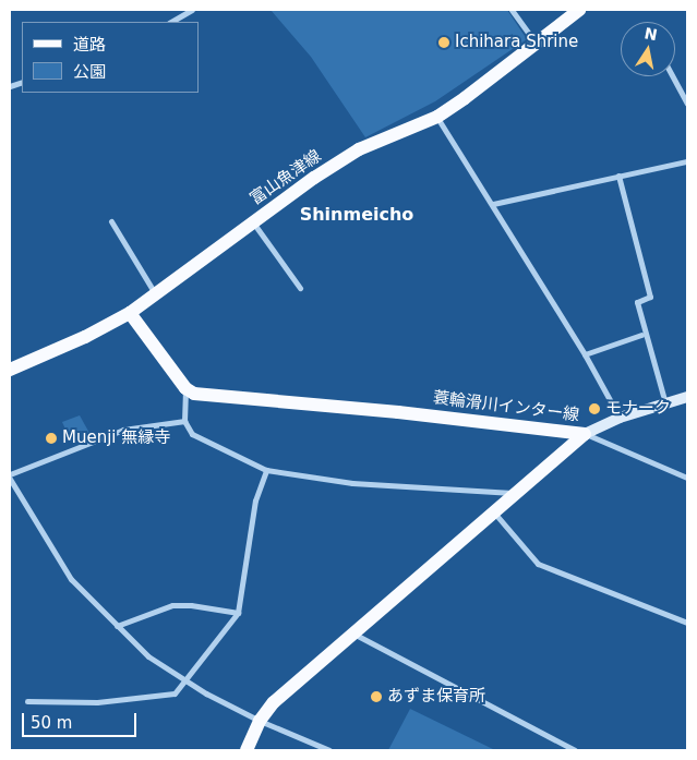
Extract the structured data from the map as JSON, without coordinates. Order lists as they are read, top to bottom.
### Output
{
  "streets": {
    "main road": ["富山魚津線", "蓑輪滑川インター線"]
  },
  "districts": ["Shinmeicho"],
  "places": [
    "Ichihara Shrine",
    "モナーク",
    "Muenji 無縁寺",
    "あずま保育所"
  ],
  "legend": ["道路", "公園"],
  "scale_bar": "50 m",
  "north": "top"
}
